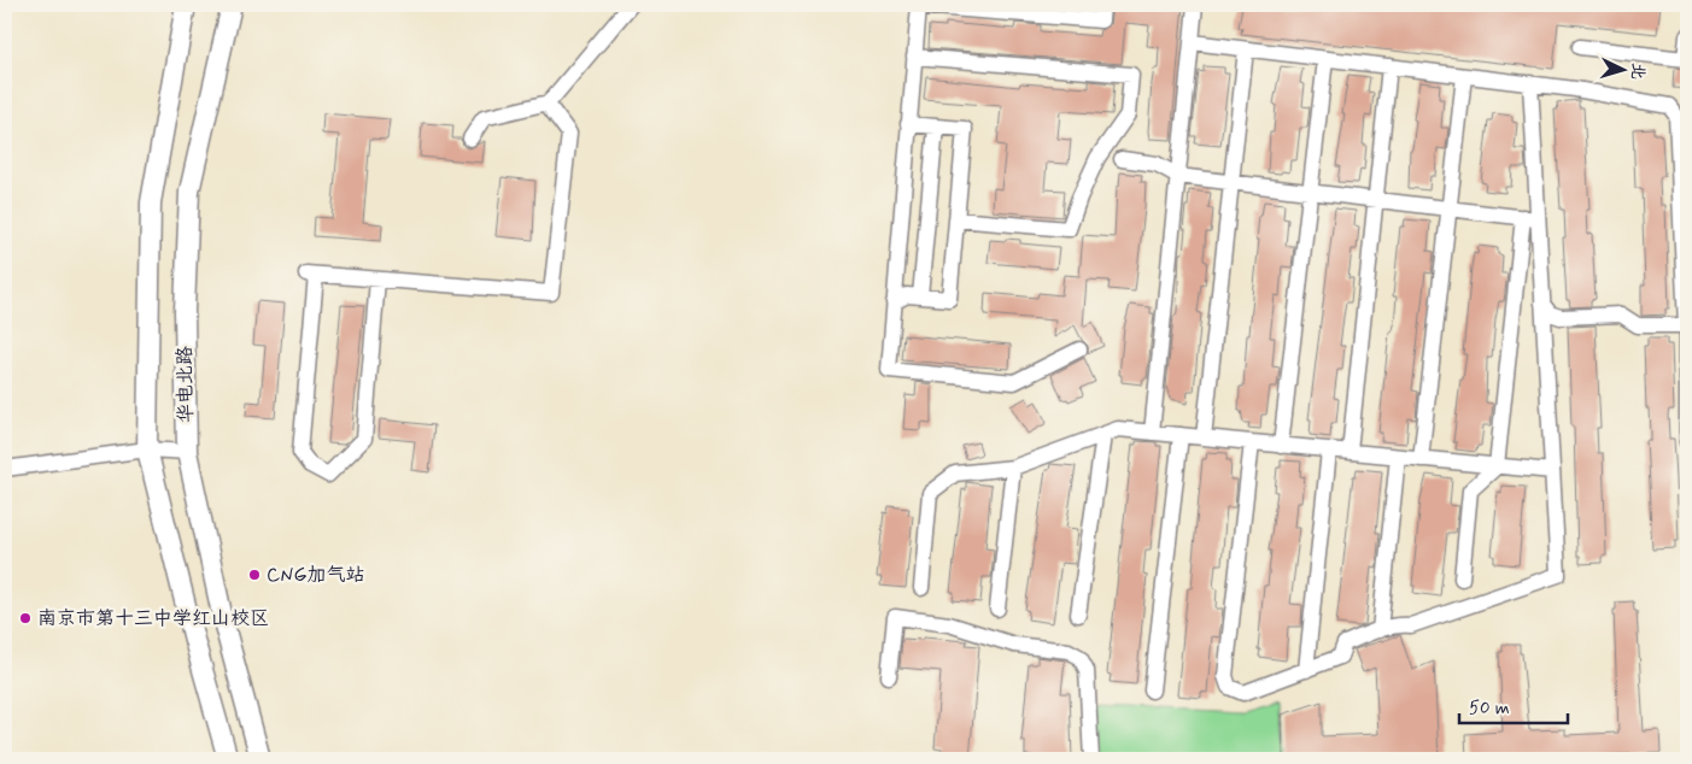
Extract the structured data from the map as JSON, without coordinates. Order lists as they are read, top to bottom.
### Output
{
  "streets": {
    "main road": ["华电北路"]
  },
  "places": ["CNG加气站", "南京市第十三中学红山校区"],
  "scale_bar": "50 m",
  "north": "right"
}
